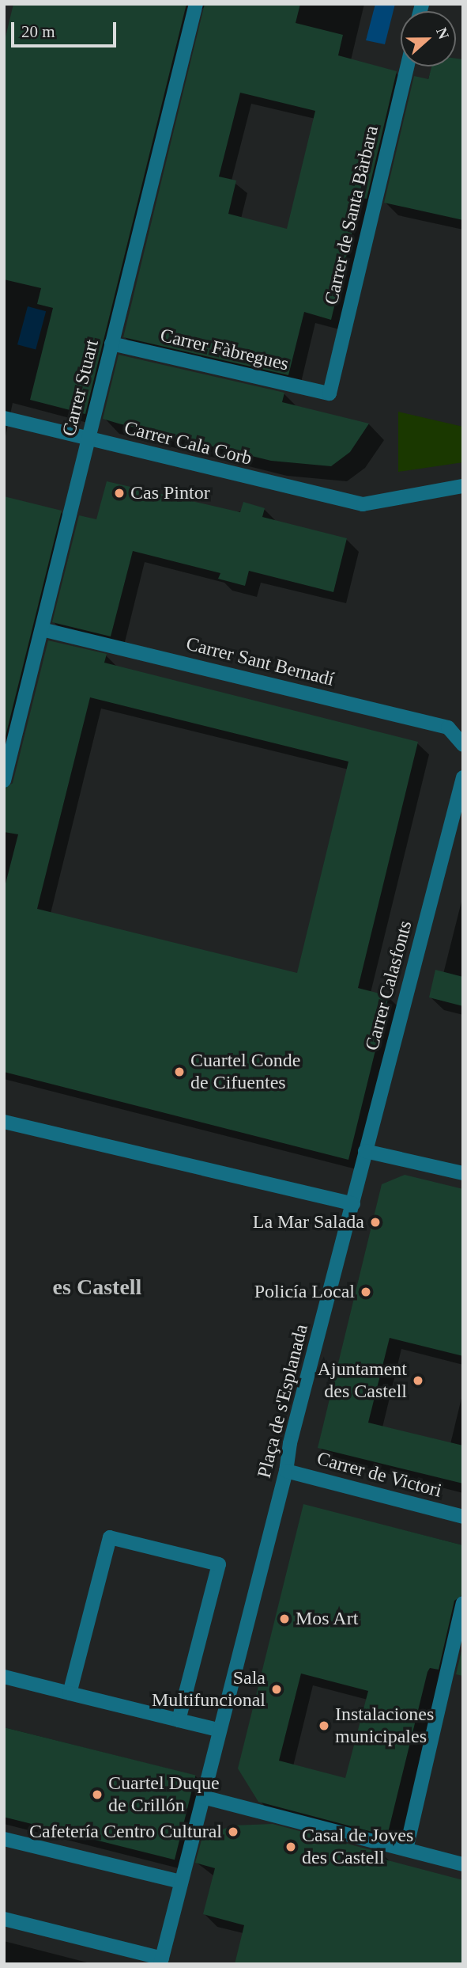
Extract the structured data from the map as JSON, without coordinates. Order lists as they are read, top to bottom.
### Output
{
  "streets": {
    "street": [
      "Carrer de Santa Bàrbara",
      "Carrer Fàbregues",
      "Carrer Stuart",
      "Carrer Cala Corb",
      "Carrer Sant Bernadí",
      "Carrer Calasfonts",
      "Plaça de s'Esplanada",
      "Carrer de Victori"
    ]
  },
  "crossings": [
    ["Carrer de Santa Bàrbara", "Carrer Fàbregues"],
    ["Carrer Fàbregues", "Carrer Stuart"],
    ["Carrer Stuart", "Carrer Cala Corb"],
    ["Carrer Stuart", "Carrer Sant Bernadí"],
    ["Carrer Calasfonts", "Plaça de s'Esplanada"],
    ["Plaça de s'Esplanada", "Carrer de Victori"]
  ],
  "districts": ["es Castell"],
  "places": [
    "Cas Pintor",
    "Cuartel Conde de Cifuentes",
    "La Mar Salada",
    "Policía Local",
    "Ajuntament des Castell",
    "Mos Art",
    "Sala Multifuncional",
    "Instalaciones municipales",
    "Cuartel Duque de Crillón",
    "Cafetería Centro Cultural",
    "Casal de Joves des Castell"
  ],
  "scale_bar": "20 m",
  "north": "right"
}
